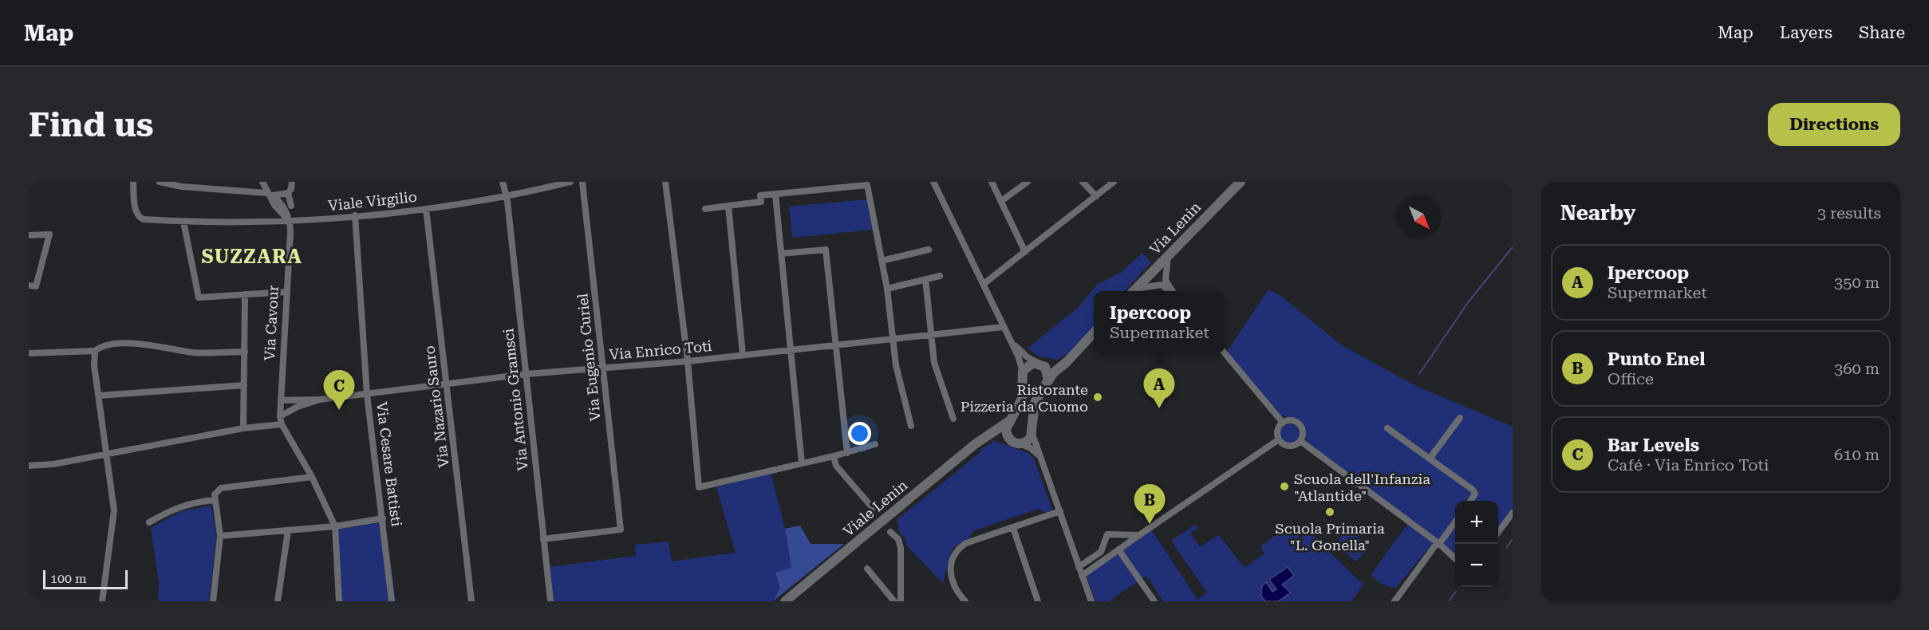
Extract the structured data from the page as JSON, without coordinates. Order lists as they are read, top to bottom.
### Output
{
  "streets": {
    "main road": ["Via Lenin", "Viale Lenin"],
    "street": [
      "Viale Virgilio",
      "Via Cavour",
      "Via Enrico Toti",
      "Via Eugenio Curiel",
      "Via Antonio Gramsci",
      "Via Nazario Sauro",
      "Via Cesare Battisti"
    ]
  },
  "crossings": [
    ["Viale Virgilio", "Via Cavour"],
    ["Viale Virgilio", "Via Antonio Gramsci"],
    ["Viale Virgilio", "Via Nazario Sauro"],
    ["Viale Virgilio", "Via Cesare Battisti"],
    ["Via Cavour", "Via Enrico Toti"],
    ["Via Enrico Toti", "Via Eugenio Curiel"],
    ["Via Enrico Toti", "Via Antonio Gramsci"],
    ["Via Enrico Toti", "Via Nazario Sauro"],
    ["Via Enrico Toti", "Via Cesare Battisti"],
    ["Via Eugenio Curiel", "Via Antonio Gramsci"]
  ],
  "districts": ["SUZZARA"],
  "places": ["Ristorante Pizzeria da Cuomo", "Scuola dell'Infanzia \"Atlantide\"", "Scuola Primaria \"L. Gonella\""],
  "scale_bar": "100 m",
  "north": "bottom right",
  "page": {
    "header": "Map",
    "nav": ["Map", "Layers", "Share"],
    "buttons": "Directions",
    "title": "Find us",
    "heading": ["Nearby", "3 results"],
    "list": [
      {
        "mark": "A",
        "name": "Ipercoop",
        "note": "Supermarket",
        "value": "350 m"
      },
      {
        "mark": "B",
        "name": "Punto Enel",
        "note": "Office",
        "value": "360 m"
      },
      {
        "mark": "C",
        "name": "Bar Levels",
        "note": "Café · Via Enrico Toti",
        "value": "610 m"
      }
    ],
    "popup": ["Ipercoop", "Supermarket"],
    "pins": ["A", "C", "B"],
    "map_buttons": ["+", "−"],
    "scale": "100 m"
  }
}
